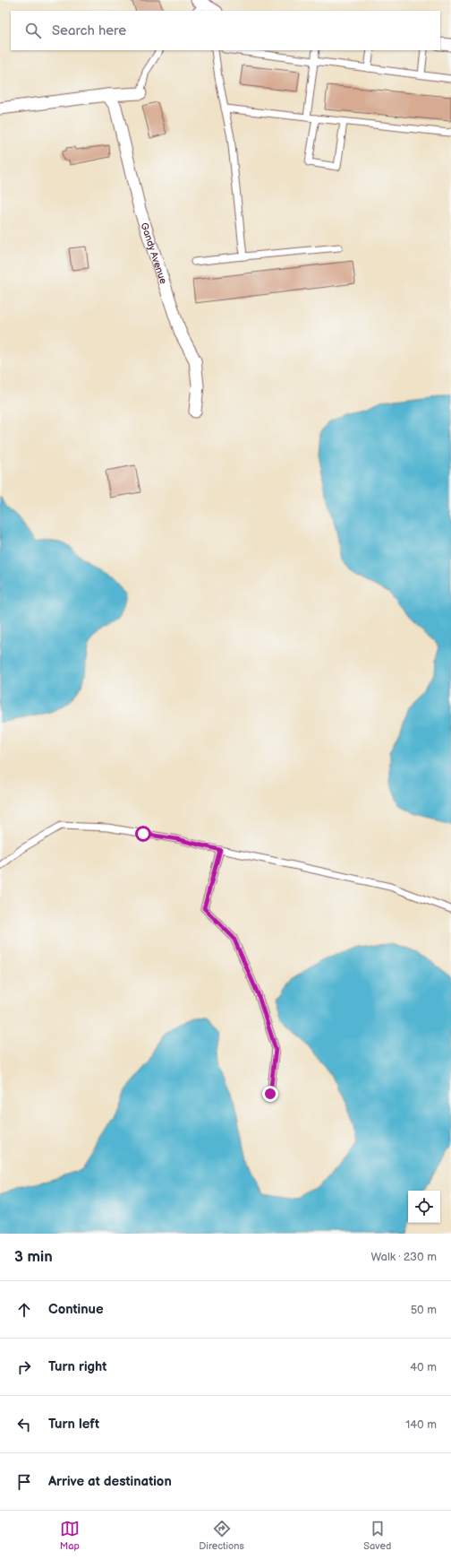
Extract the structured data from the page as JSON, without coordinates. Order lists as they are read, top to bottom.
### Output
{
  "streets": {
    "street": ["Gandy Avenue"]
  },
  "page": {
    "search": "Search here",
    "heading": ["3 min", "Walk · 230 m"],
    "list": [
      ["Continue", "50 m"],
      ["Turn right", "40 m"],
      ["Turn left", "140 m"],
      "Arrive at destination"
    ],
    "nav": ["Map", "Directions", "Saved"]
  }
}
